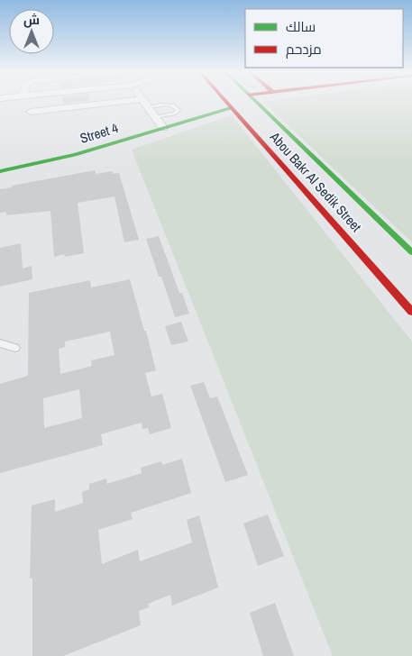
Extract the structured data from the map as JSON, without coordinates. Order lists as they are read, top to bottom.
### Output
{
  "streets": {
    "street": ["Street 4", "Abou Bakr Al Sedik Street"]
  },
  "crossings": [
    ["Street 4", "Abou Bakr Al Sedik Street"]
  ],
  "legend": ["سالك", "مزدحم"],
  "north": "top"
}
